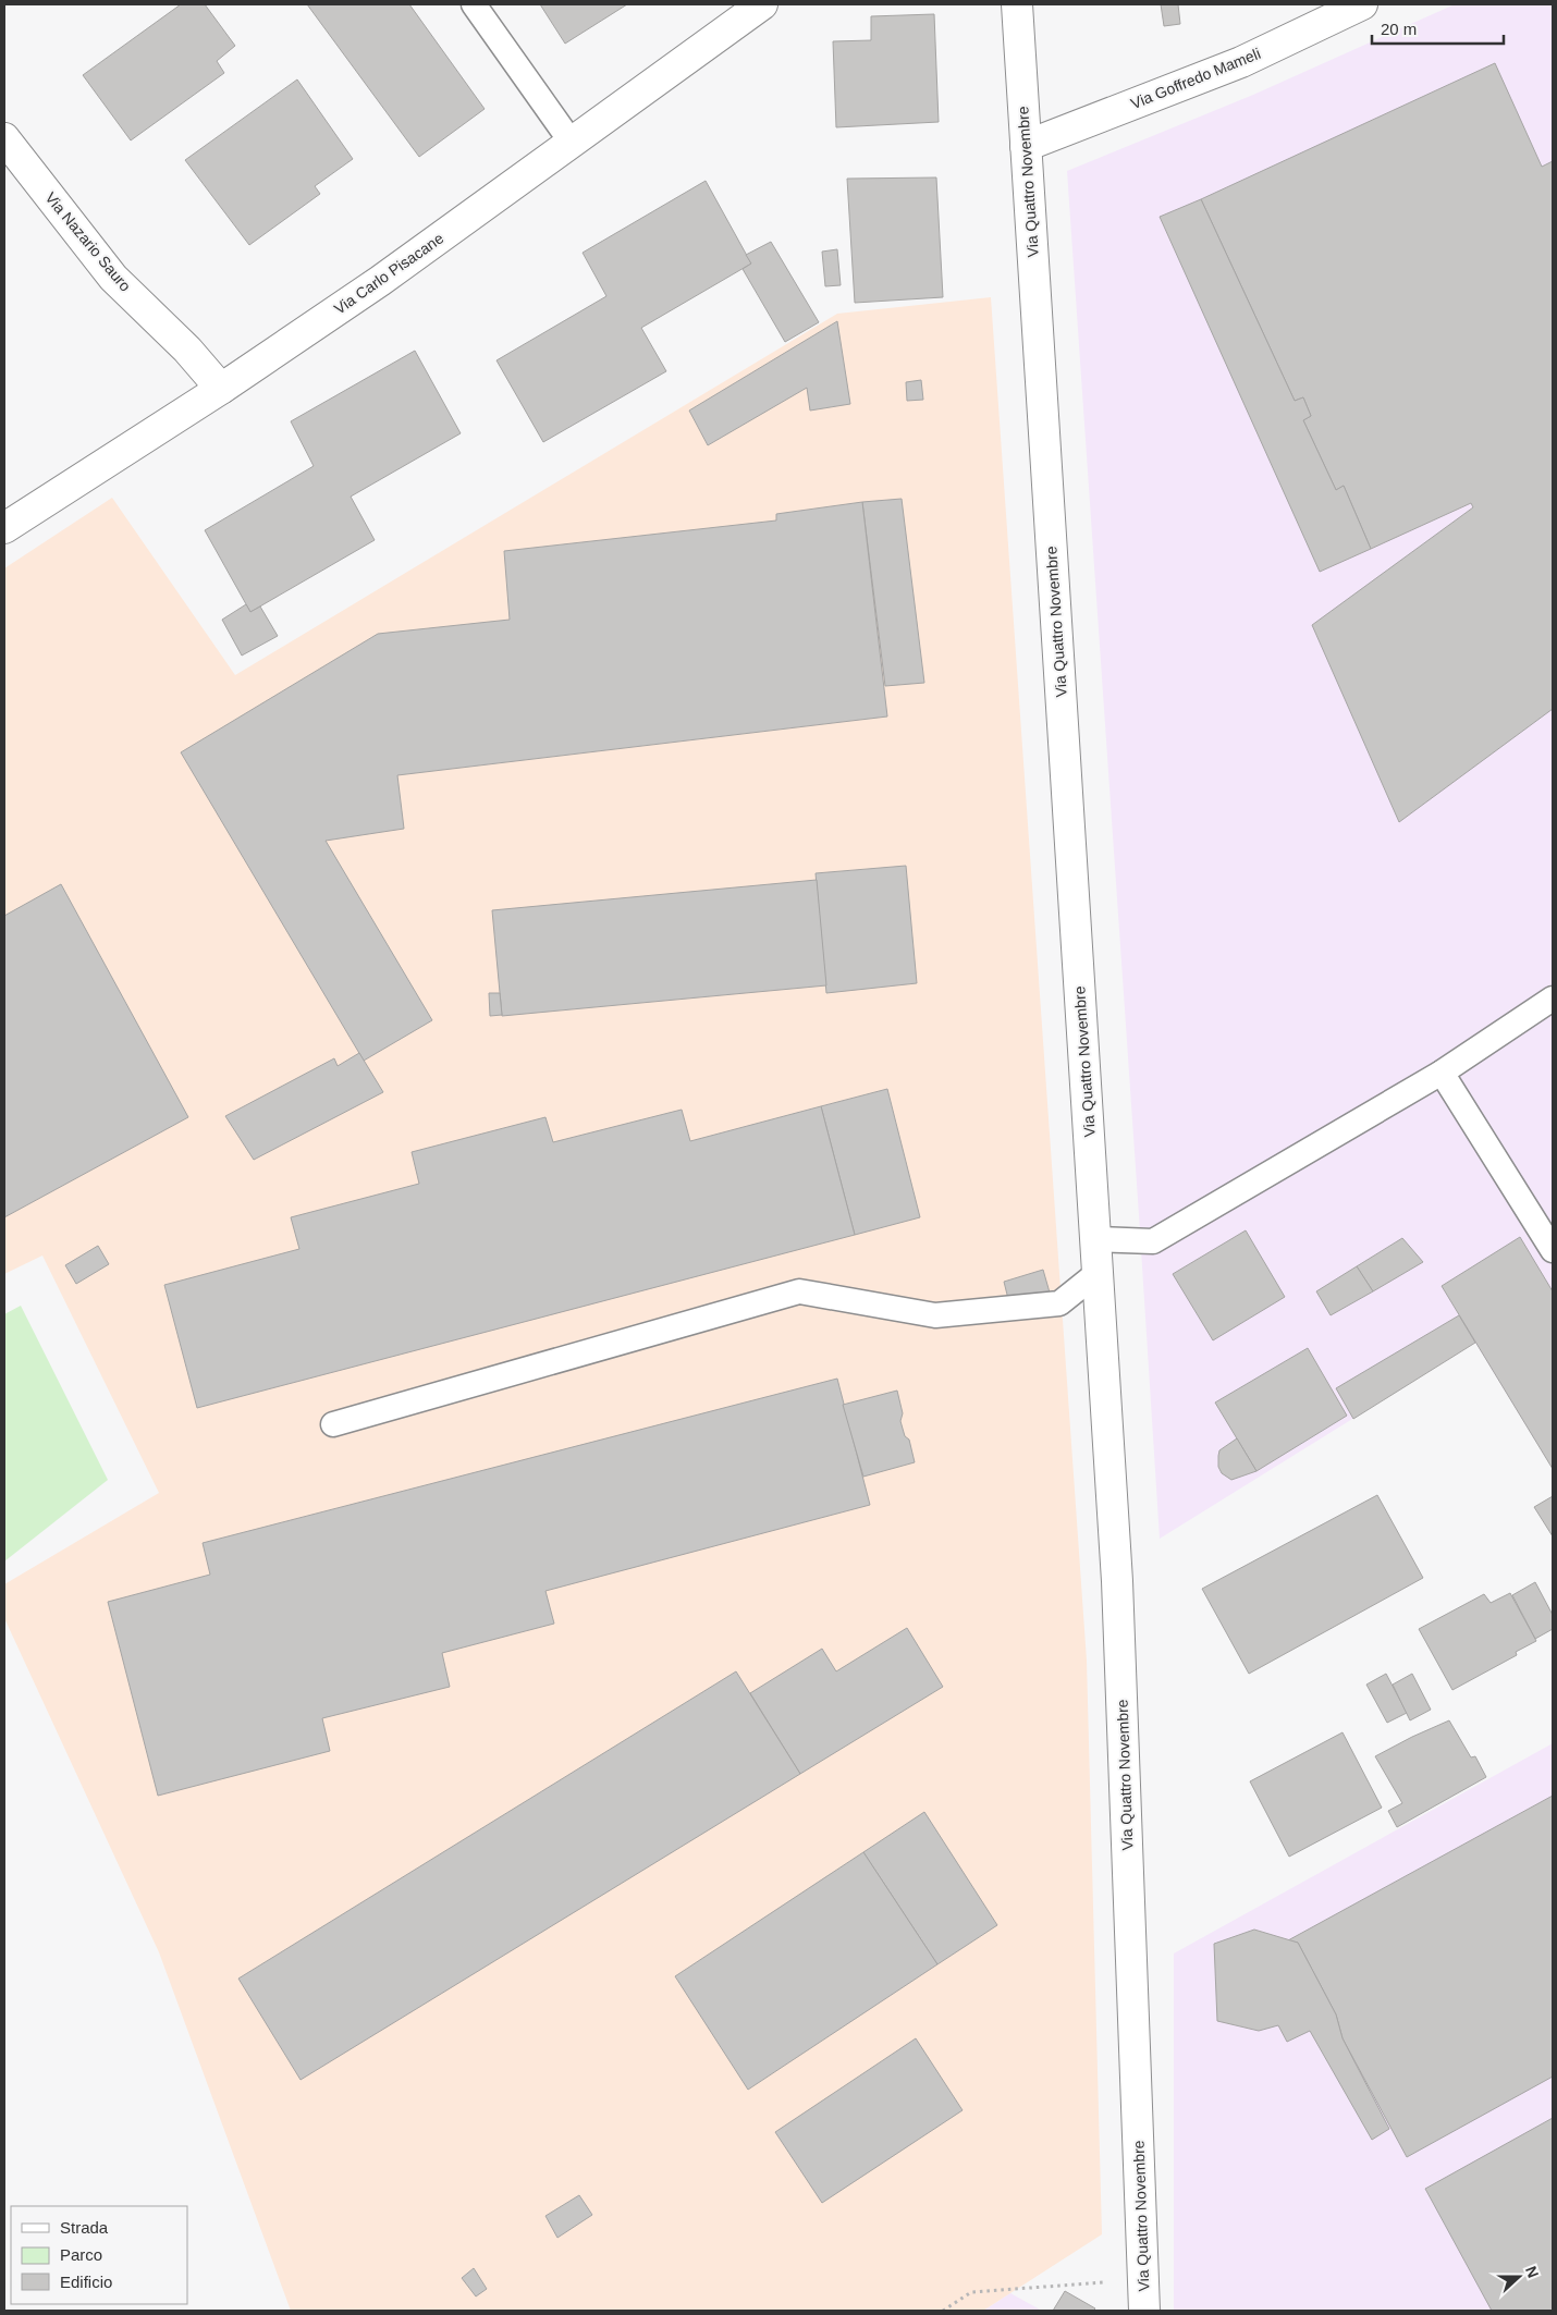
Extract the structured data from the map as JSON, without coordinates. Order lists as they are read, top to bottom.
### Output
{
  "streets": {
    "street": [
      "Via Goffredo Mameli",
      "Via Quattro Novembre",
      "Via Nazario Sauro",
      "Via Carlo Pisacane"
    ]
  },
  "crossings": [
    ["Via Goffredo Mameli", "Via Quattro Novembre"],
    ["Via Nazario Sauro", "Via Carlo Pisacane"]
  ],
  "legend": ["Strada", "Parco", "Edificio"],
  "scale_bar": "20 m",
  "north": "right"
}
